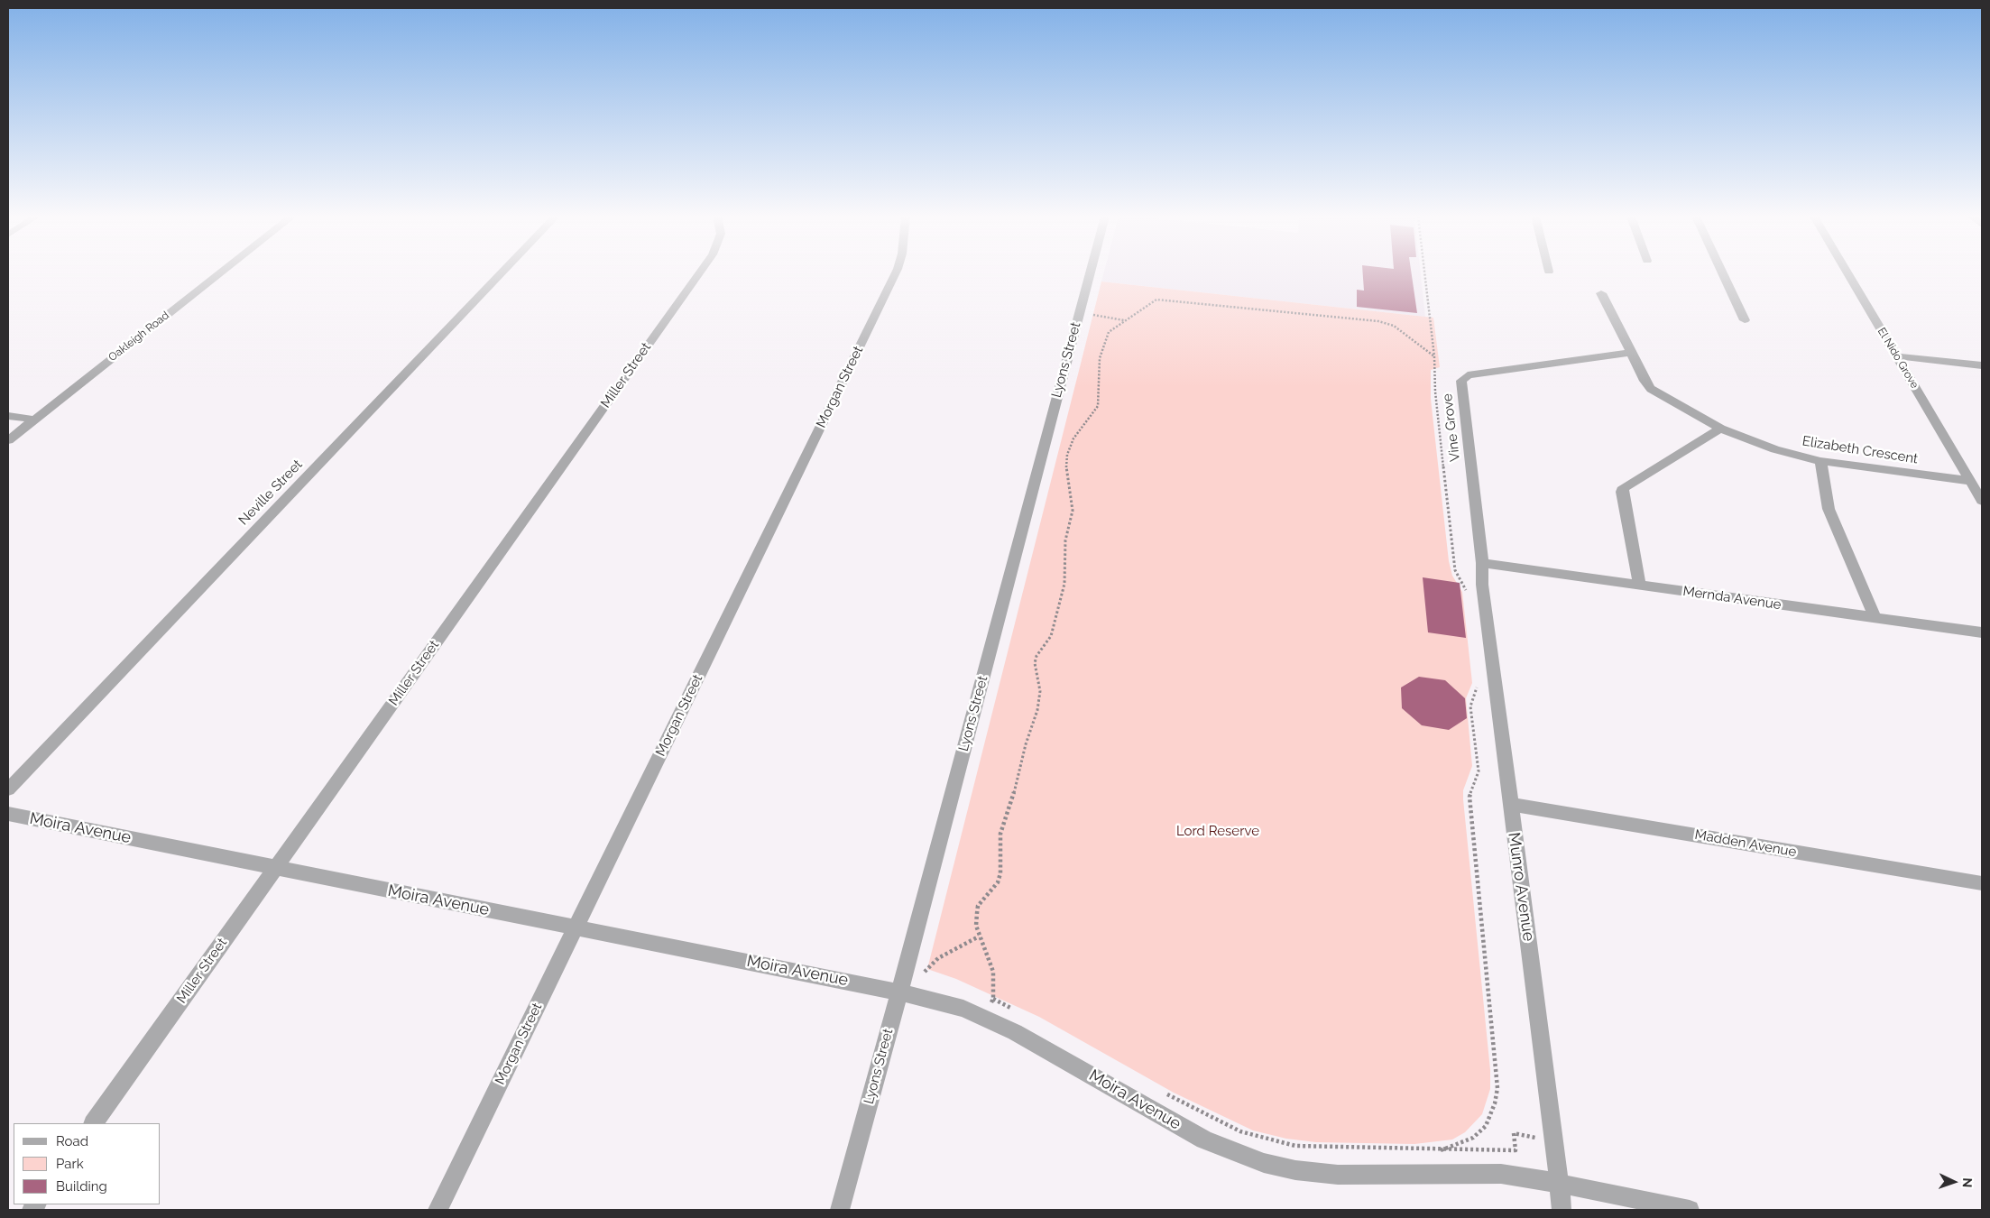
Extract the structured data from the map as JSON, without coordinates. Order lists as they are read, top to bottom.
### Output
{
  "streets": {
    "street": [
      "Oakleigh Road",
      "El Nido Grove",
      "Lyons Street",
      "Miller Street",
      "Morgan Street",
      "Vine Grove",
      "Elizabeth Crescent",
      "Neville Street",
      "Mernda Avenue",
      "Moira Avenue",
      "Madden Avenue",
      "Munro Avenue"
    ]
  },
  "crossings": [
    ["El Nido Grove", "Elizabeth Crescent"],
    ["Lyons Street", "Moira Avenue"],
    ["Miller Street", "Moira Avenue"],
    ["Morgan Street", "Moira Avenue"],
    ["Vine Grove", "Elizabeth Crescent"],
    ["Vine Grove", "Mernda Avenue"],
    ["Vine Grove", "Munro Avenue"],
    ["Mernda Avenue", "Munro Avenue"],
    ["Moira Avenue", "Munro Avenue"],
    ["Madden Avenue", "Munro Avenue"]
  ],
  "parks": ["Lord Reserve"],
  "legend": ["Road", "Park", "Building"],
  "north": "right"
}
